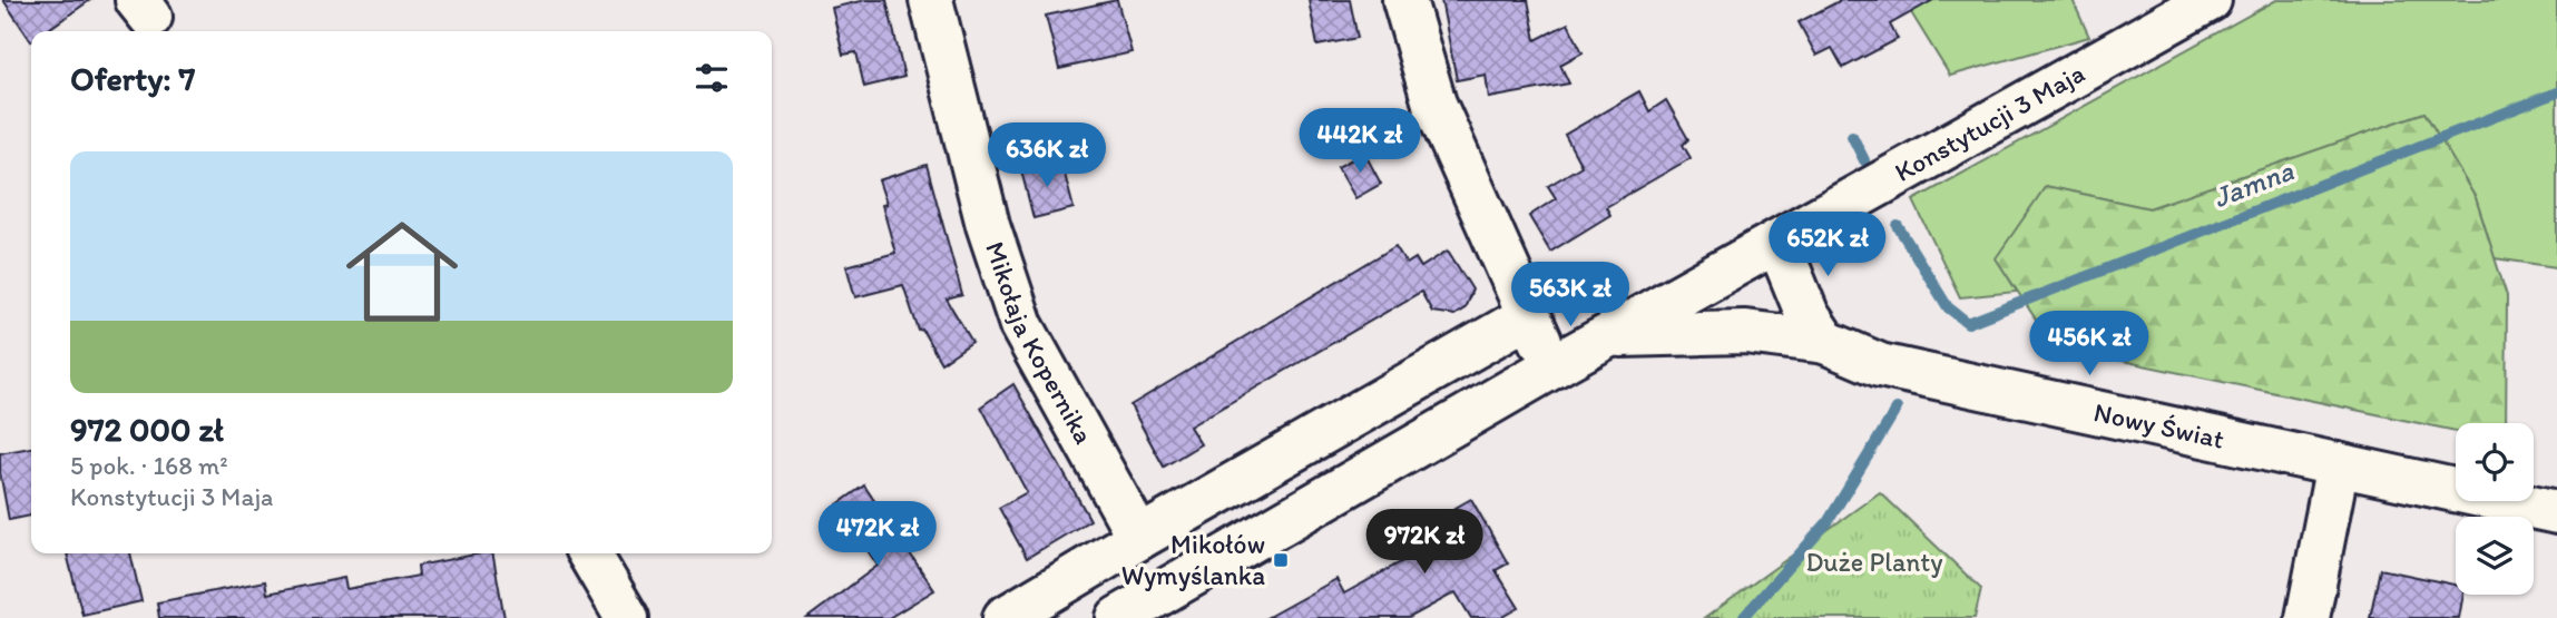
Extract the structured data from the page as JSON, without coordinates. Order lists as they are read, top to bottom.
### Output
{
  "streets": {
    "street": ["Konstytucji 3 Maja", "Mikołaja Kopernika", "Nowy Świat"]
  },
  "crossings": [
    ["Konstytucji 3 Maja", "Nowy Świat"]
  ],
  "water": ["Jamna"],
  "parks": ["Duże Planty"],
  "places": {
    "transit": ["Mikołów Wymyślanka"]
  },
  "page": {
    "heading": "Oferty: 7",
    "price": [
      "442K zł",
      "636K zł",
      "652K zł",
      "563K zł",
      "456K zł",
      "472K zł",
      "972K zł"
    ],
    "list": [
      {
        "name": "972 000 zł",
        "note": "5 pok. · 168 m² · Konstytucji 3 Maja"
      }
    ]
  }
}
